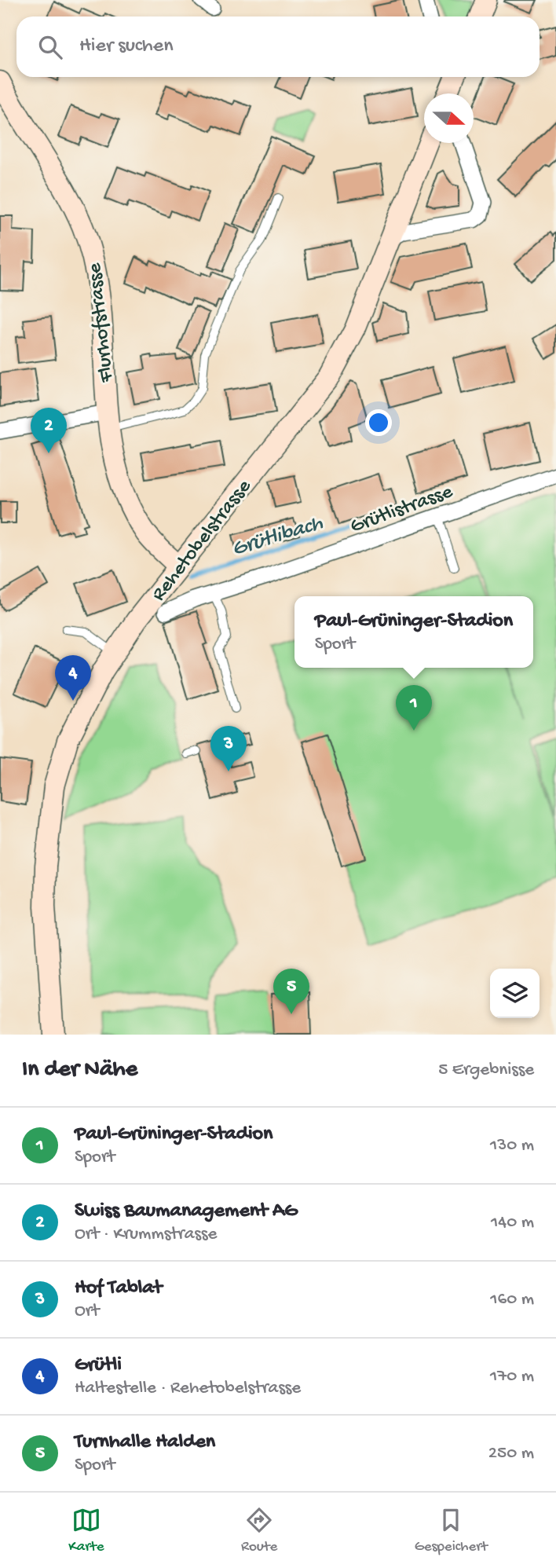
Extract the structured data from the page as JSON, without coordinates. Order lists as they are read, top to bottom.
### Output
{
  "streets": {
    "street": ["Flurhofstrasse", "Grütlistrasse", "Rehetobelstrasse"]
  },
  "crossings": [
    ["Flurhofstrasse", "Rehetobelstrasse"]
  ],
  "water": ["Grütlibach"],
  "north": "right",
  "page": {
    "search": "Hier suchen",
    "pins": [
      "2",
      "4",
      "1",
      "3",
      "5"
    ],
    "popup": ["Paul-Grüninger-Stadion", "Sport"],
    "heading": ["In der Nähe", "5 Ergebnisse"],
    "list": [
      {
        "mark": "1",
        "name": "Paul-Grüninger-Stadion",
        "note": "Sport",
        "value": "130 m"
      },
      {
        "mark": "2",
        "name": "Swiss Baumanagement AG",
        "note": "Ort · Krummstrasse",
        "value": "140 m"
      },
      {
        "mark": "3",
        "name": "Hof Tablat",
        "note": "Ort",
        "value": "160 m"
      },
      {
        "mark": "4",
        "name": "Grütli",
        "note": "Haltestelle · Rehetobelstrasse",
        "value": "170 m"
      },
      {
        "mark": "5",
        "name": "Turnhalle Halden",
        "note": "Sport",
        "value": "250 m"
      }
    ],
    "nav": ["Karte", "Route", "Gespeichert"]
  }
}
